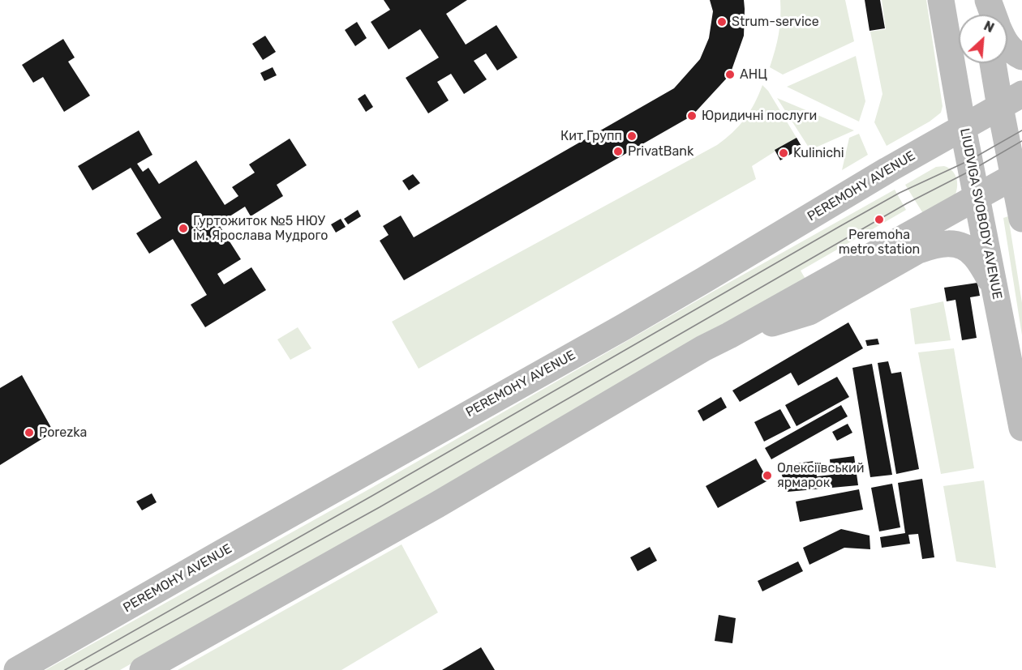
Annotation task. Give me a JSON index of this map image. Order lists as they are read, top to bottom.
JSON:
{
  "streets": {
    "main road": ["PEREMOHY AVENUE", "LIUDVIGA SVOBODY AVENUE"]
  },
  "crossings": [
    ["PEREMOHY AVENUE", "LIUDVIGA SVOBODY AVENUE"]
  ],
  "places": [
    "Strum-service",
    "АНЦ",
    "Юридичні послуги",
    "Кит Групп",
    "PrivatBank",
    "Kulinichi",
    "Peremoha metro station",
    "Гуртожиток №5 НЮУ ім. Ярослава Мудрого",
    "Porezka",
    "Олексіївський ярмарок"
  ],
  "north": "top right"
}
